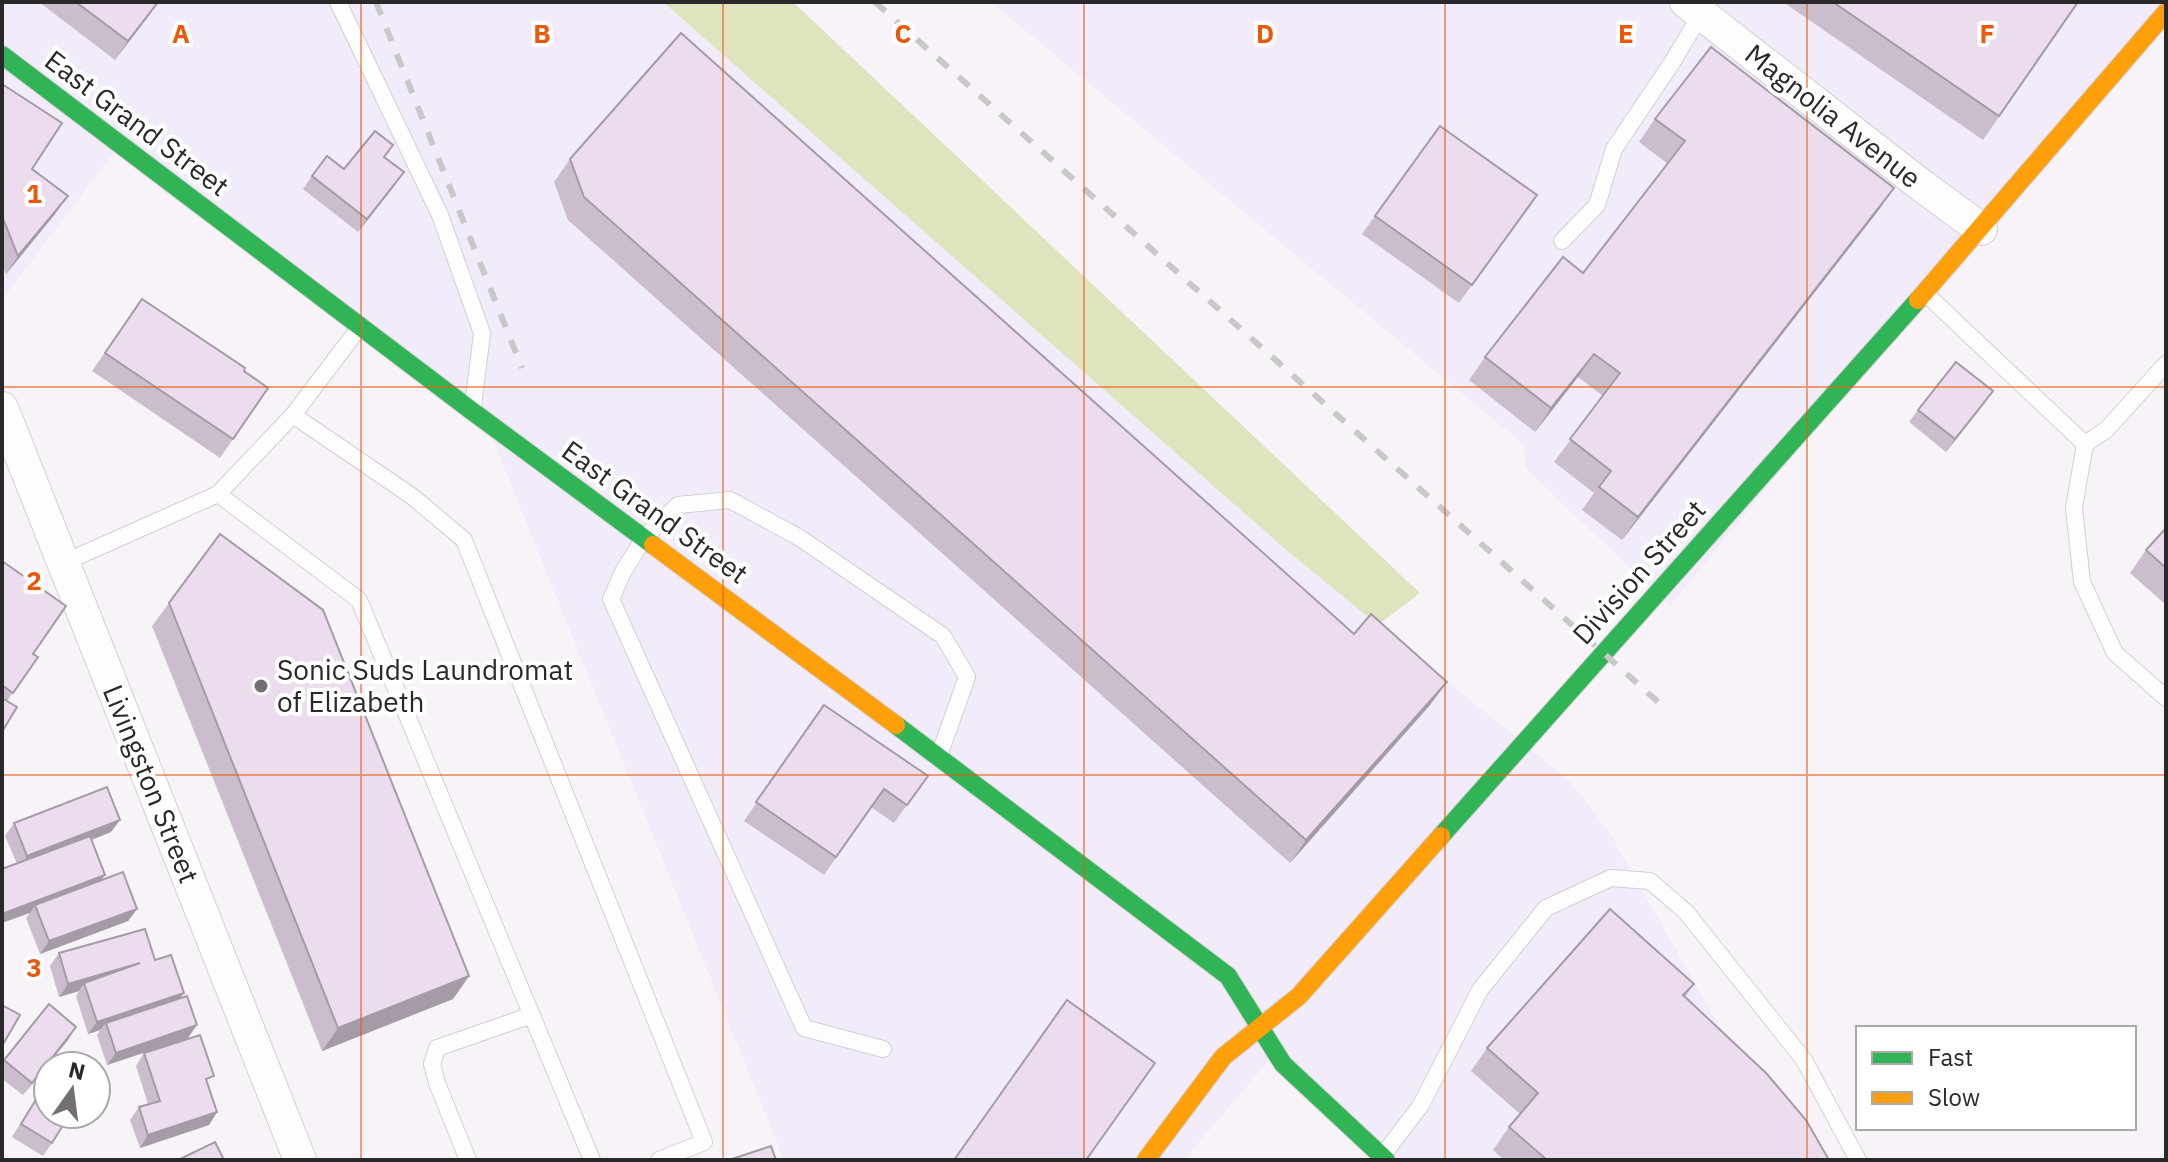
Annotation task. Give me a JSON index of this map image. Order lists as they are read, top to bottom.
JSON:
{
  "streets": {
    "street": [
      "Magnolia Avenue",
      "East Grand Street",
      "Division Street",
      "Livingston Street"
    ]
  },
  "crossings": [
    ["Magnolia Avenue", "Division Street"],
    ["East Grand Street", "Division Street"]
  ],
  "places": ["Sonic Suds Laundromat of Elizabeth"],
  "legend": ["Fast", "Slow"],
  "north": "top",
  "grid": {
    "columns": [
      "A",
      "B",
      "C",
      "D",
      "E",
      "F"
    ],
    "rows": ["1", "2", "3"]
  }
}
